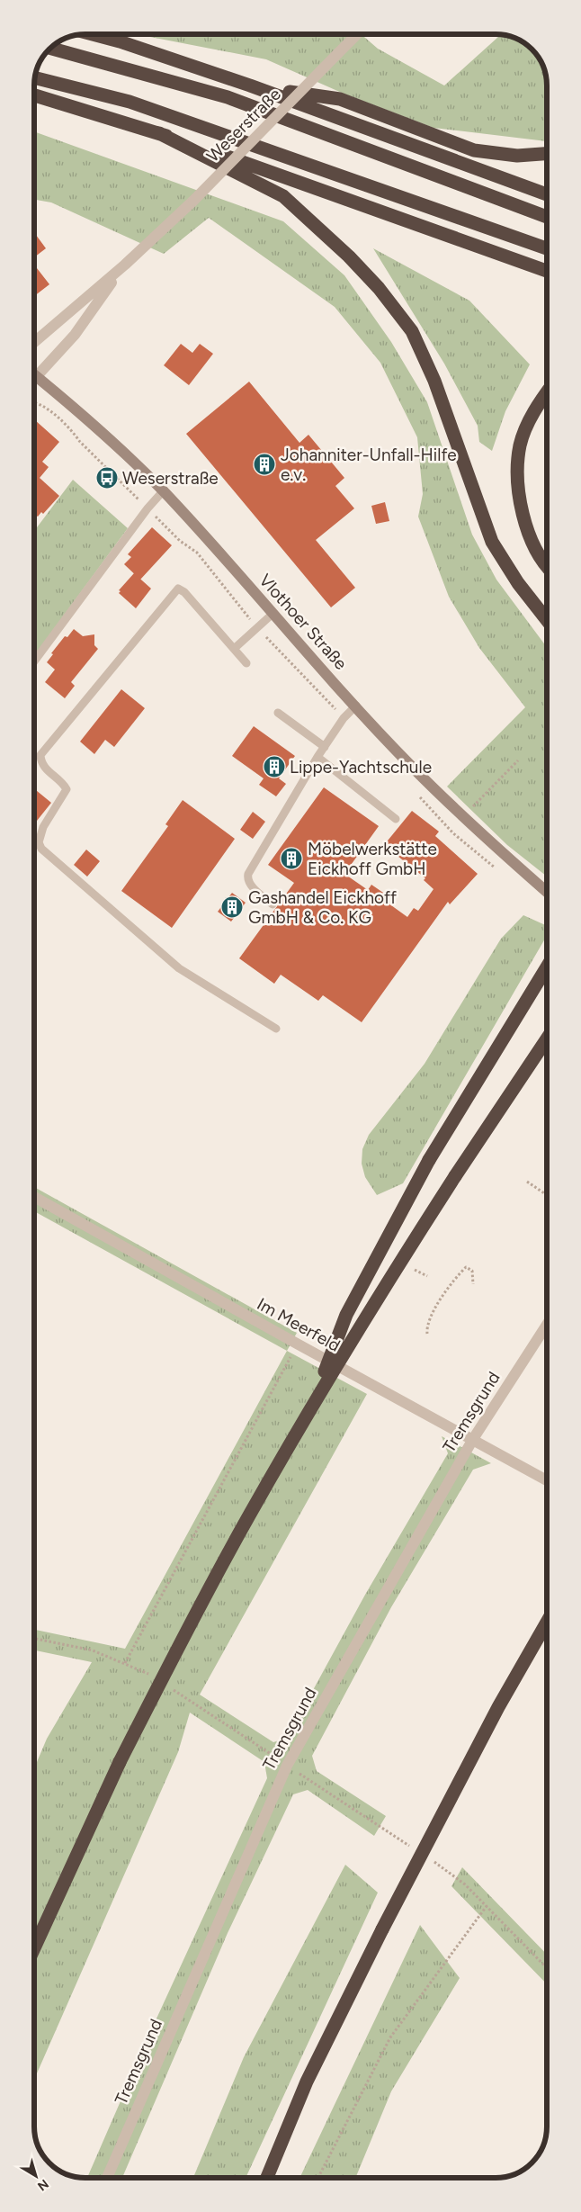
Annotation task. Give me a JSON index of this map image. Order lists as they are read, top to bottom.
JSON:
{
  "streets": {
    "main road": ["Vlothoer Straße"],
    "street": ["Weserstraße", "Im Meerfeld", "Tremsgrund"]
  },
  "crossings": [
    ["Weserstraße", "Vlothoer Straße"],
    ["Im Meerfeld", "Tremsgrund"]
  ],
  "places": {
    "building": [
      "Johanniter-Unfall-Hilfe e.v.",
      "Lippe-Yachtschule",
      "Möbelwerkstätte Eickhoff GmbH",
      "Gashandel Eickhoff GmbH & Co. KG"
    ],
    "bus stop": ["Weserstraße"]
  },
  "north": "bottom right"
}
